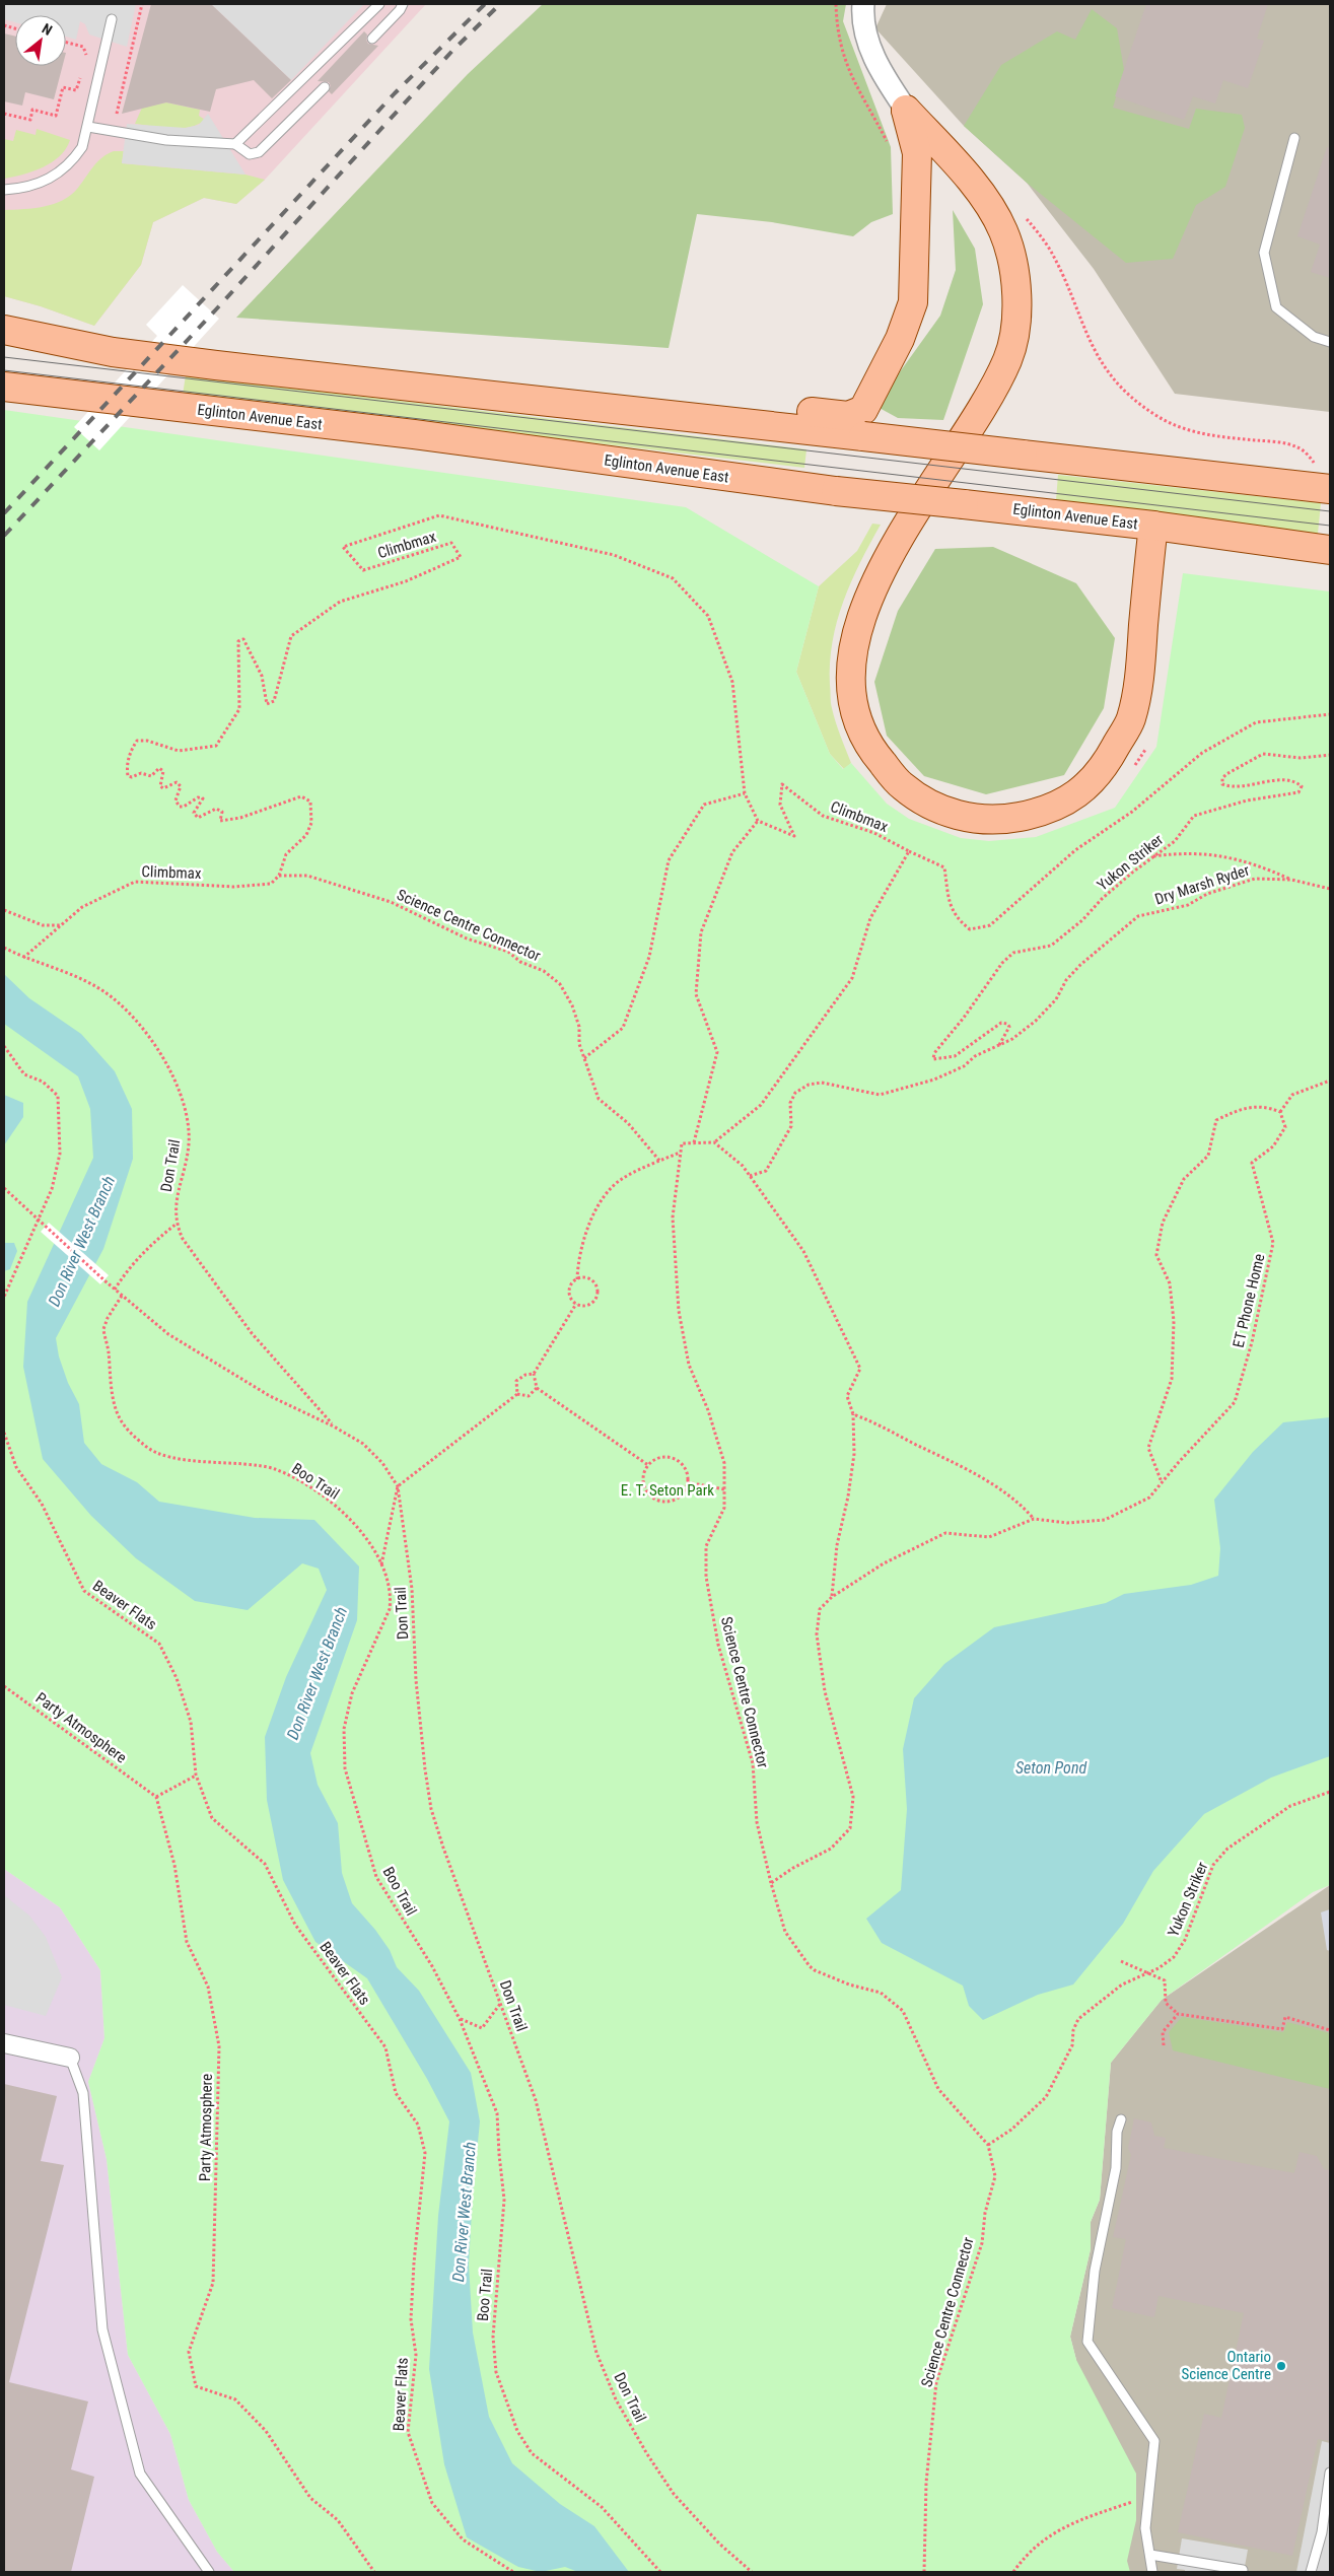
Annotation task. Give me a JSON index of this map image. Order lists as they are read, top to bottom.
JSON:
{
  "streets": {
    "main road": ["Eglinton Avenue East"],
    "path": [
      "Climbmax",
      "Yukon Striker",
      "Dry Marsh Ryder",
      "Science Centre Connector",
      "Don Trail",
      "ET Phone Home",
      "Boo Trail",
      "Beaver Flats",
      "Party Atmosphere"
    ]
  },
  "crossings": [
    ["Climbmax", "Science Centre Connector"],
    ["Climbmax", "Don Trail"],
    ["Yukon Striker", "Dry Marsh Ryder"],
    ["Yukon Striker", "Science Centre Connector"],
    ["Don Trail", "Boo Trail"]
  ],
  "water": ["Don River West Branch", "Seton Pond"],
  "parks": ["E. T. Seton Park"],
  "places": ["Ontario Science Centre"],
  "north": "top right"
}
